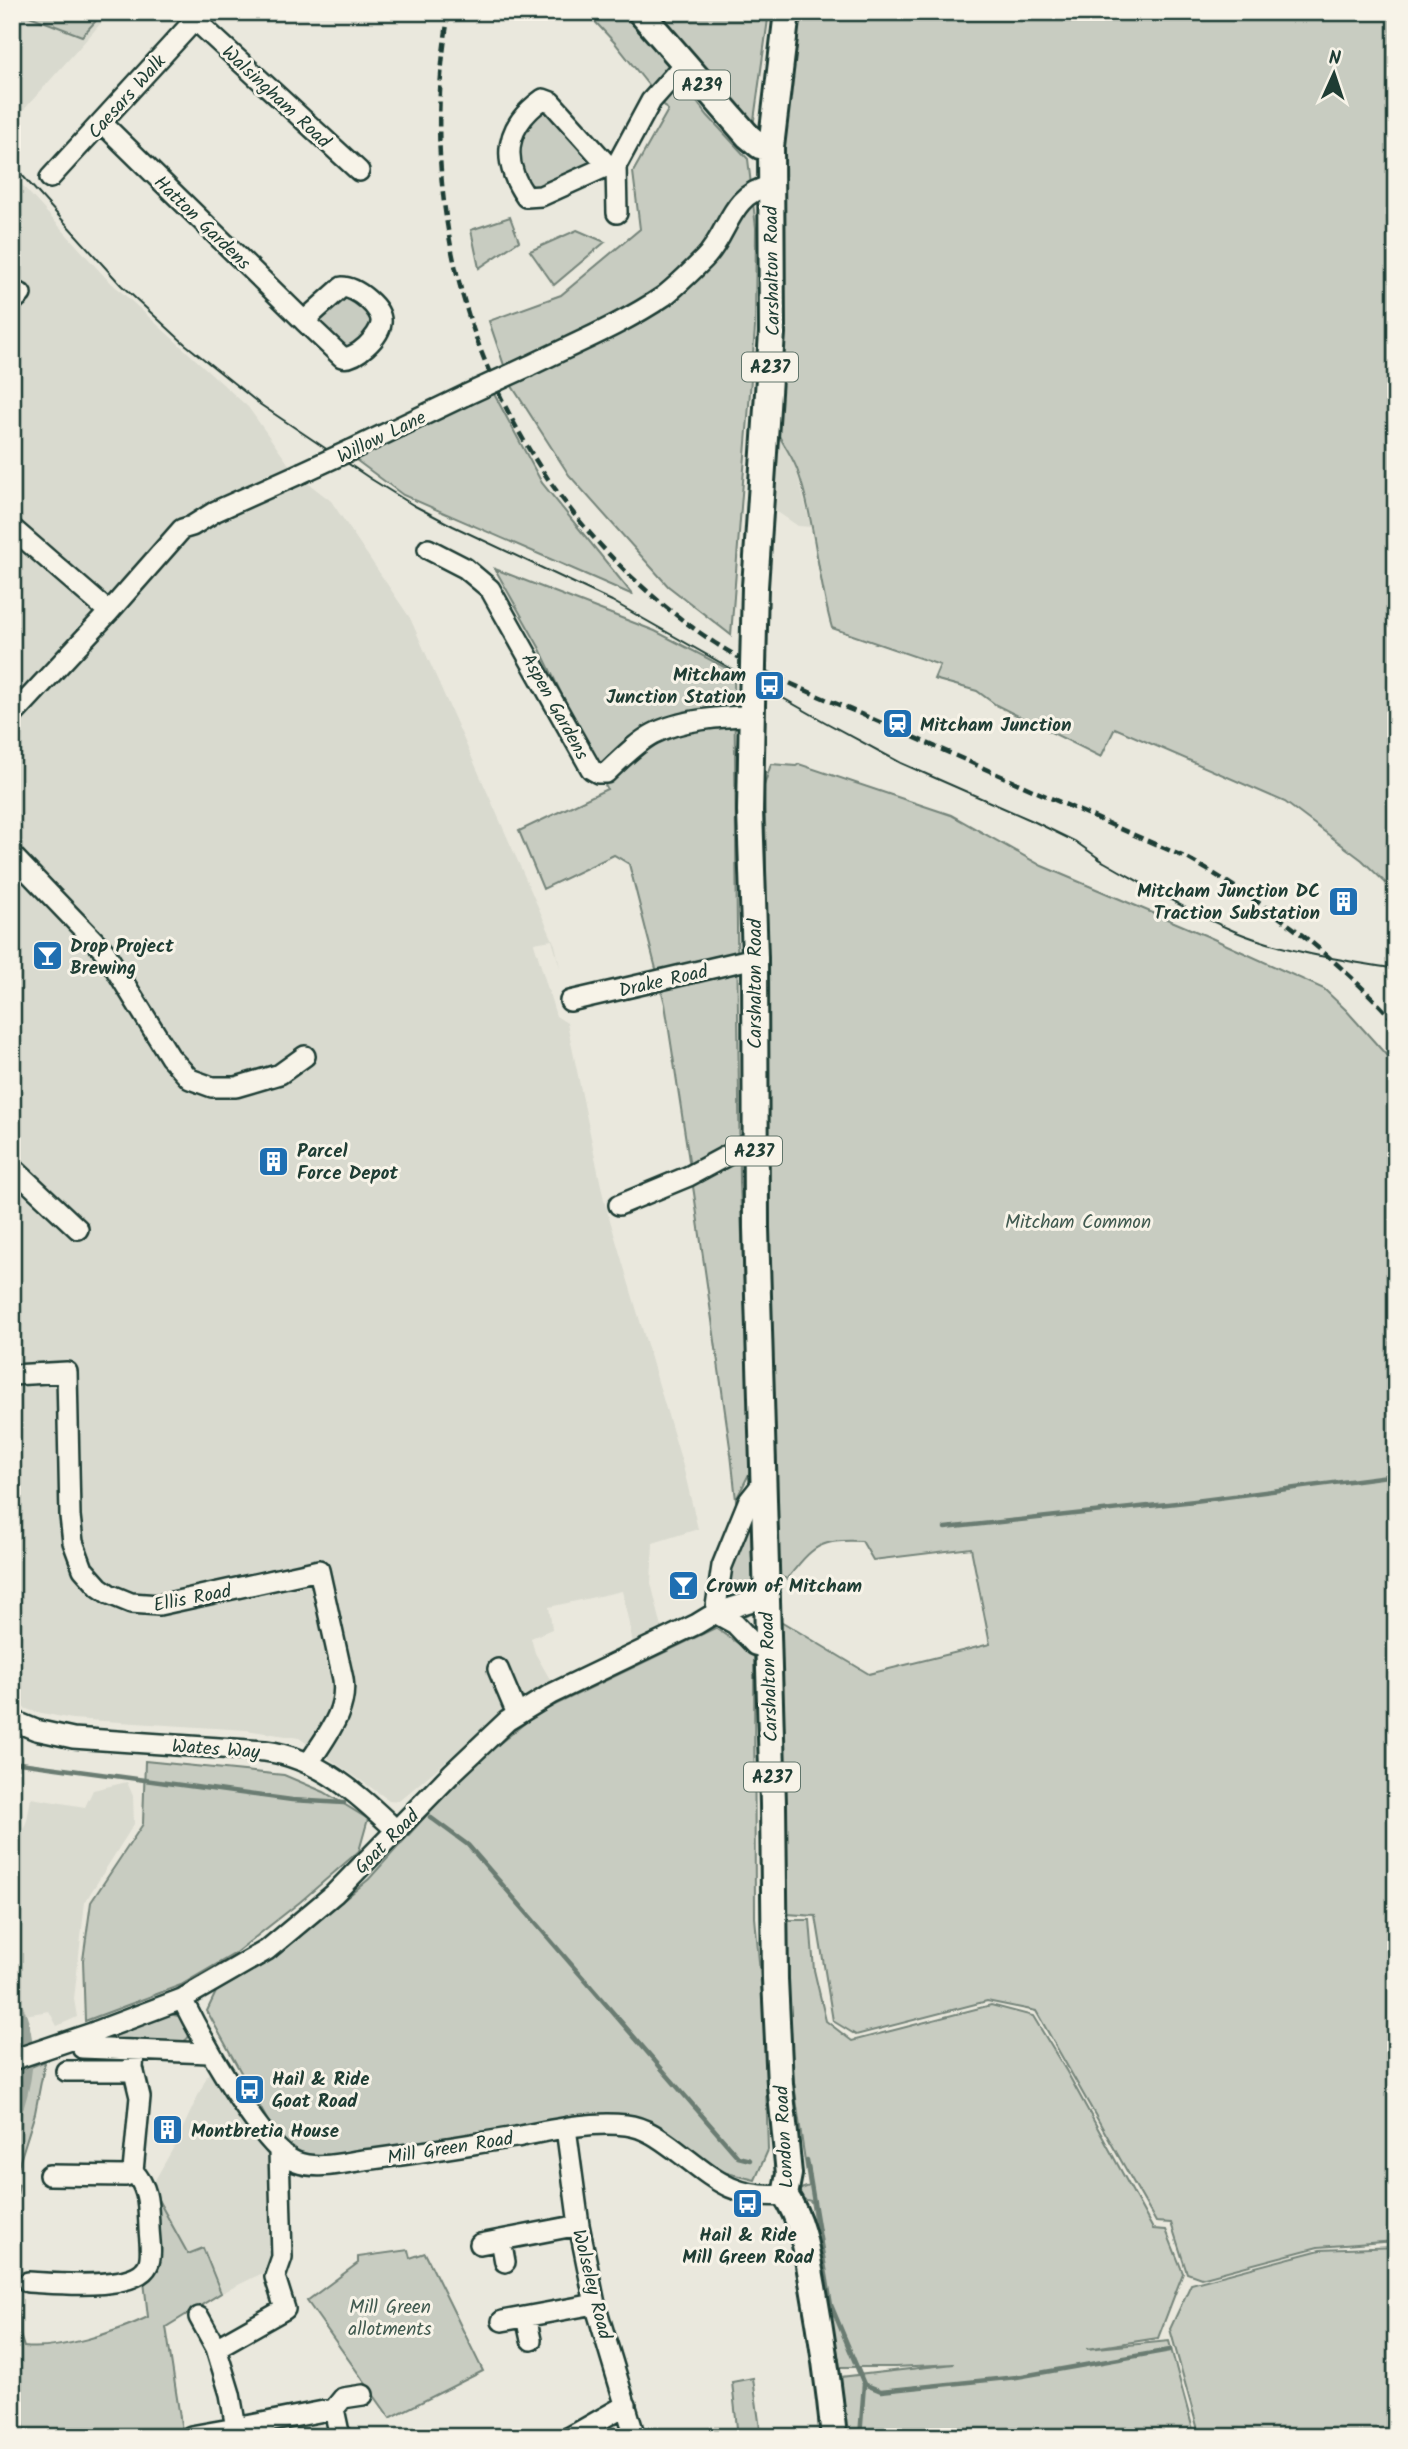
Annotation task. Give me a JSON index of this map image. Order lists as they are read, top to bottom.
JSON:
{
  "streets": {
    "main road": [
      "A239",
      "Carshalton Road",
      "A237",
      "London Road"
    ],
    "street": [
      "Caesars Walk",
      "Walsingham Road",
      "Hatton Gardens",
      "Willow Lane",
      "Aspen Gardens",
      "Drake Road",
      "Ellis Road",
      "Wates Way",
      "Goat Road",
      "Mill Green Road",
      "Wolseley Road"
    ]
  },
  "crossings": [
    ["A239", "Carshalton Road"],
    ["Caesars Walk", "Walsingham Road"],
    ["Caesars Walk", "Hatton Gardens"],
    ["Carshalton Road", "Willow Lane"],
    ["Carshalton Road", "Aspen Gardens"],
    ["Carshalton Road", "Drake Road"],
    ["Carshalton Road", "Goat Road"],
    ["Carshalton Road", "London Road"],
    ["Ellis Road", "Wates Way"],
    ["Wates Way", "Goat Road"],
    ["London Road", "Mill Green Road"],
    ["Mill Green Road", "Wolseley Road"]
  ],
  "parks": ["Mitcham Common", "Mill Green allotments"],
  "places": {
    "bus stop": ["Mitcham Junction Station", "Hail & Ride Goat Road", "Hail & Ride Mill Green Road"],
    "station": ["Mitcham Junction"],
    "building": ["Mitcham Junction DC Traction Substation", "Parcel Force Depot", "Montbretia House"],
    "bar": ["Drop Project Brewing", "Crown of Mitcham"]
  },
  "north": "top"
}
